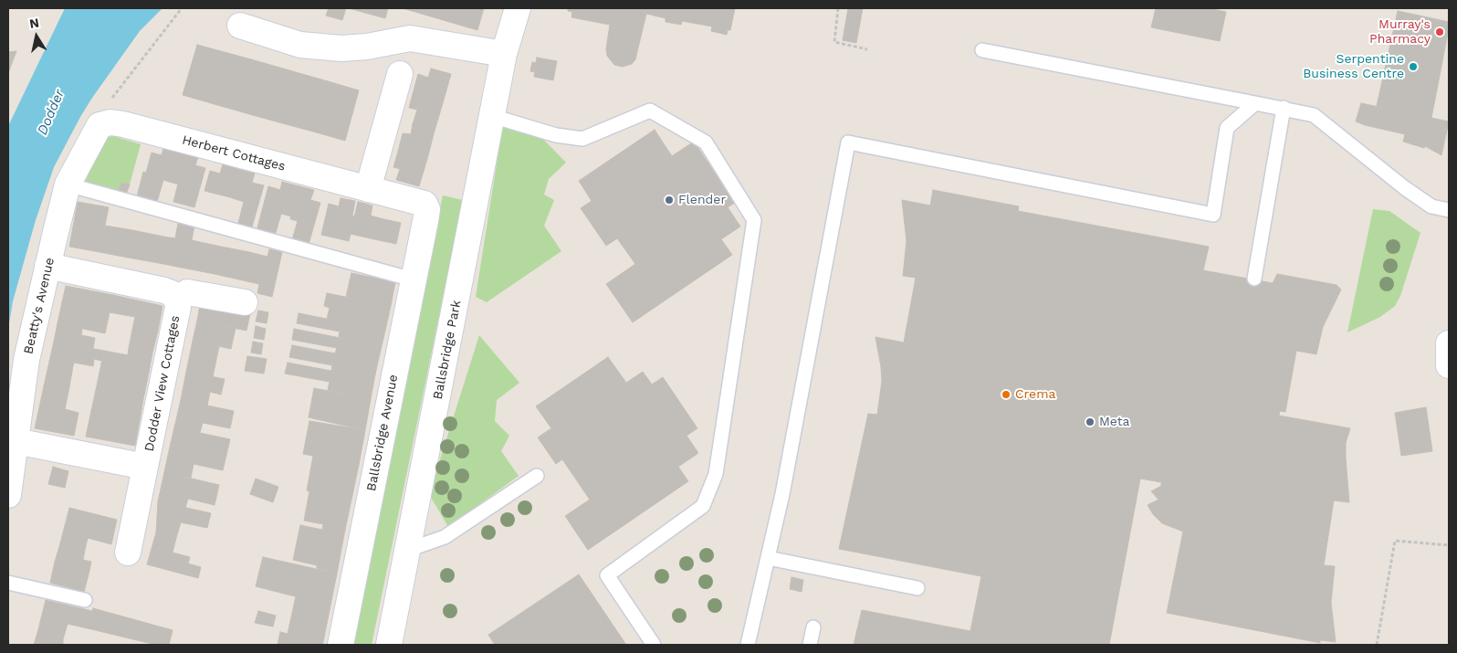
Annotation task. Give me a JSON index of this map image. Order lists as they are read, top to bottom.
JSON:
{
  "streets": {
    "street": [
      "Herbert Cottages",
      "Beatty's Avenue",
      "Ballsbridge Park",
      "Dodder View Cottages",
      "Ballsbridge Avenue"
    ]
  },
  "crossings": [
    ["Herbert Cottages", "Beatty's Avenue"],
    ["Herbert Cottages", "Ballsbridge Avenue"],
    ["Beatty's Avenue", "Dodder View Cottages"]
  ],
  "water": ["Dodder"],
  "places": [
    "Murray's Pharmacy",
    "Serpentine Business Centre",
    "Flender",
    "Crema",
    "Meta"
  ],
  "north": "top"
}
